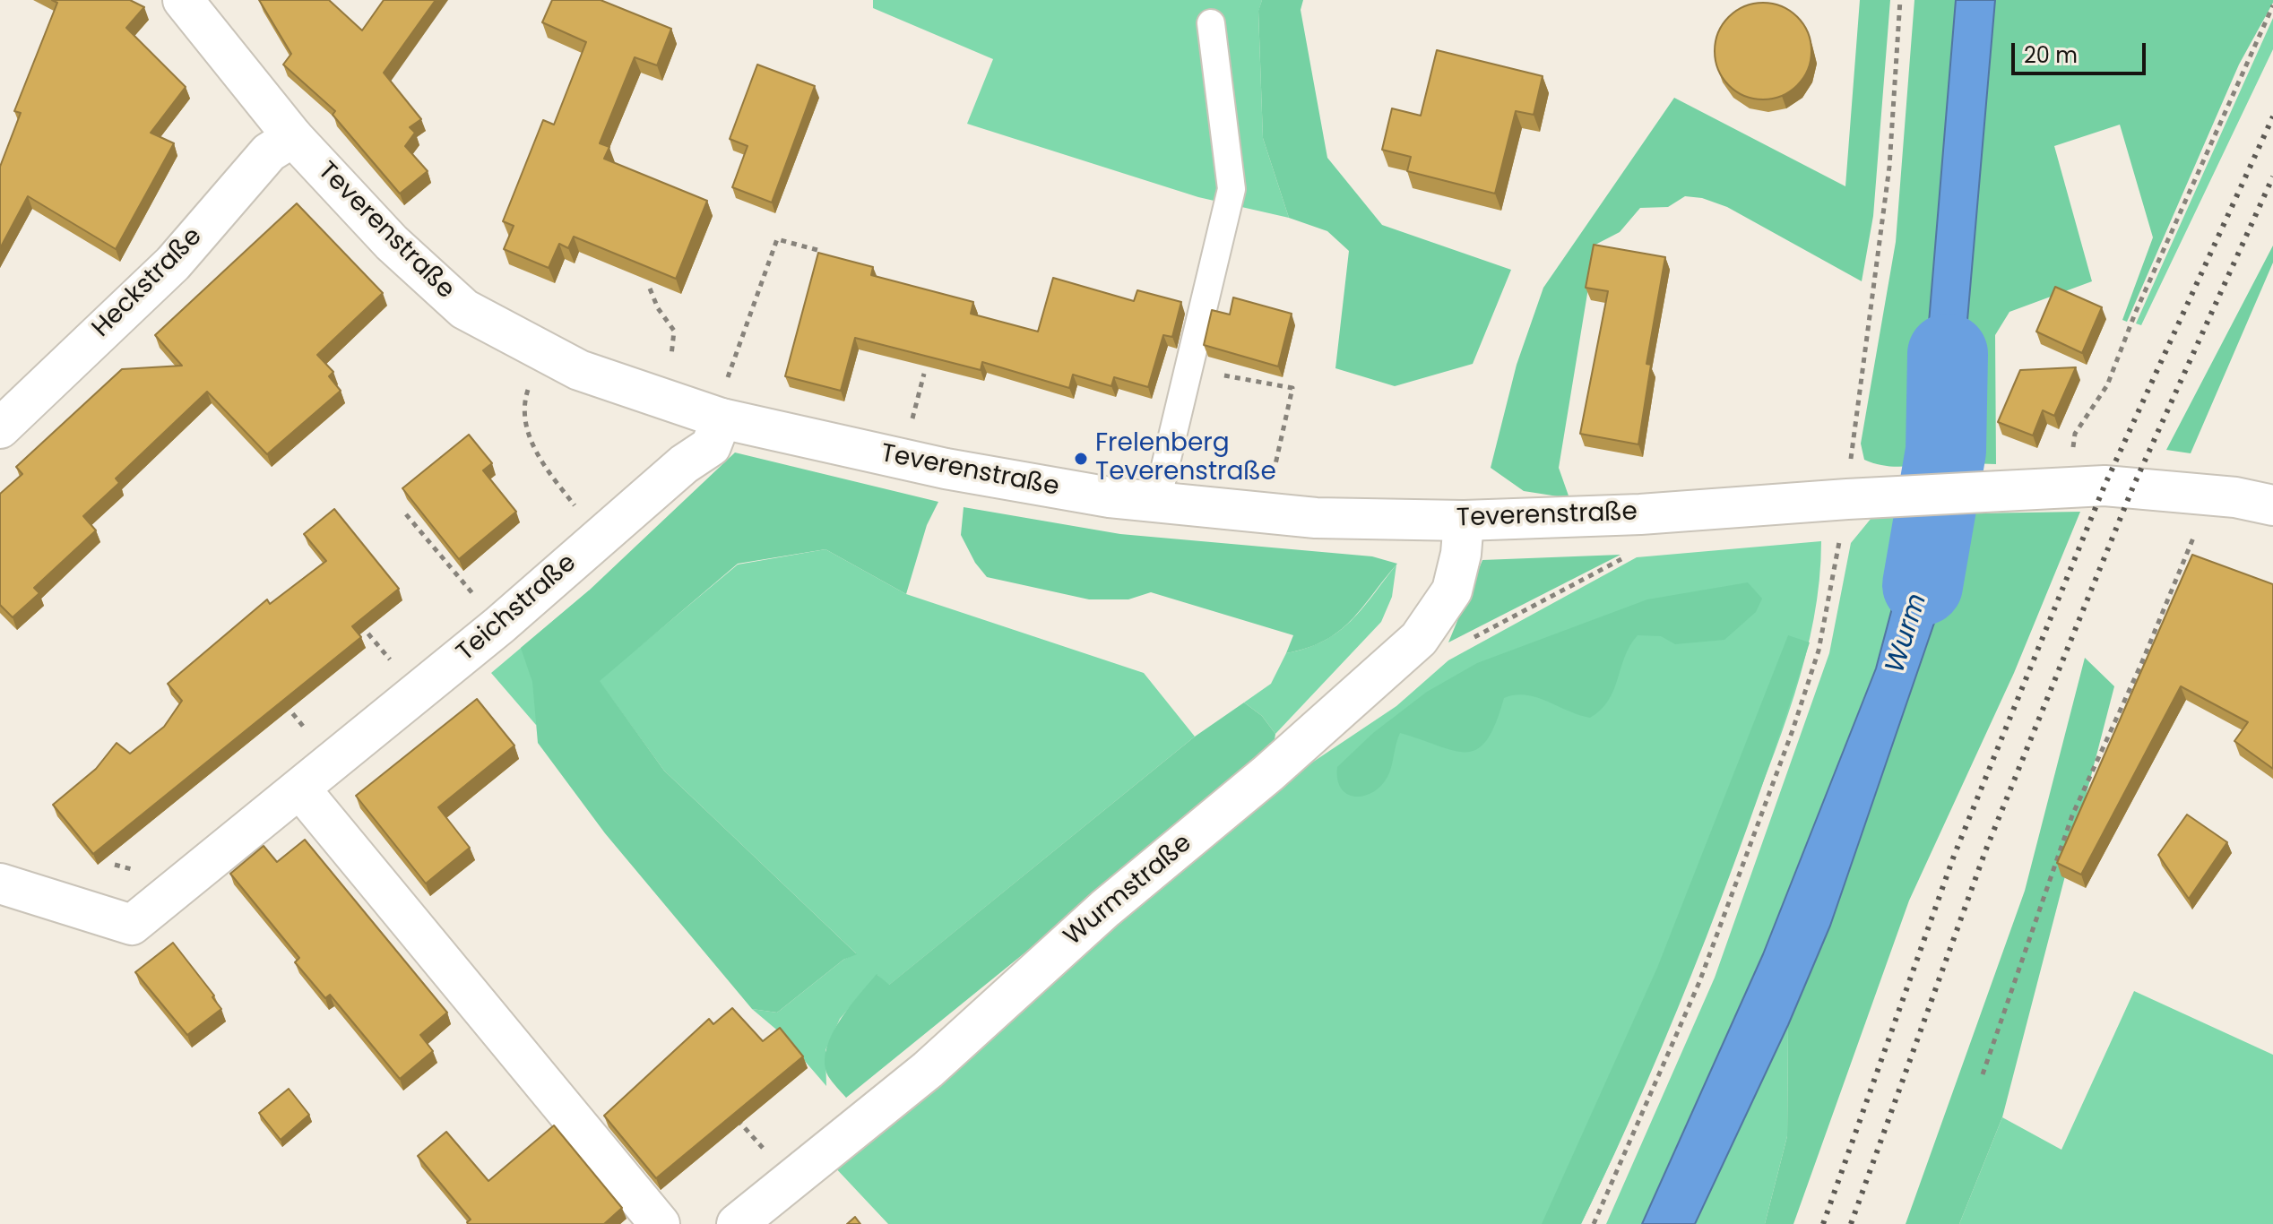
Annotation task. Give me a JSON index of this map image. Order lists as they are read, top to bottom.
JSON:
{
  "streets": {
    "street": [
      "Teverenstraße",
      "Heckstraße",
      "Teichstraße",
      "Wurmstraße"
    ]
  },
  "crossings": [
    ["Teverenstraße", "Heckstraße"],
    ["Teverenstraße", "Teichstraße"],
    ["Teverenstraße", "Wurmstraße"]
  ],
  "water": ["Wurm"],
  "places": ["Frelenberg Teverenstraße"],
  "scale_bar": "20 m"
}
